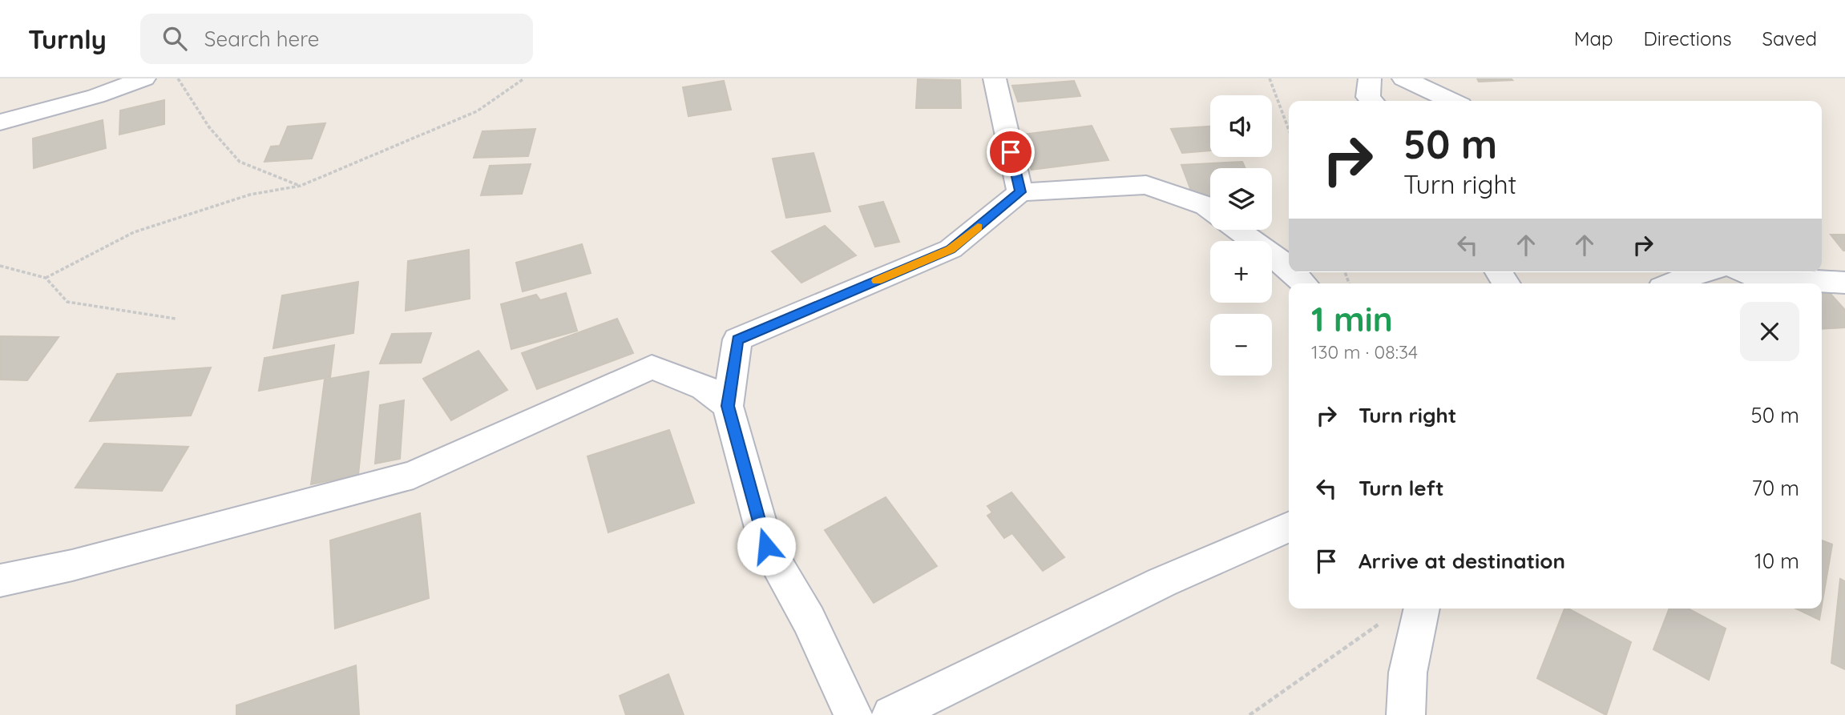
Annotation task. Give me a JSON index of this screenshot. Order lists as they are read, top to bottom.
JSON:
{
  "page": {
    "header": "Turnly",
    "search": "Search here",
    "nav": ["Map", "Directions", "Saved"],
    "map_buttons": ["+", "−"],
    "turn": ["50 m", "Turn right"],
    "heading": ["1 min", "130 m · 08:34"],
    "list": [
      {
        "name": "Turn right",
        "value": "50 m"
      },
      {
        "name": "Turn left",
        "value": "70 m"
      },
      {
        "name": "Arrive at destination",
        "value": "10 m"
      }
    ]
  }
}
